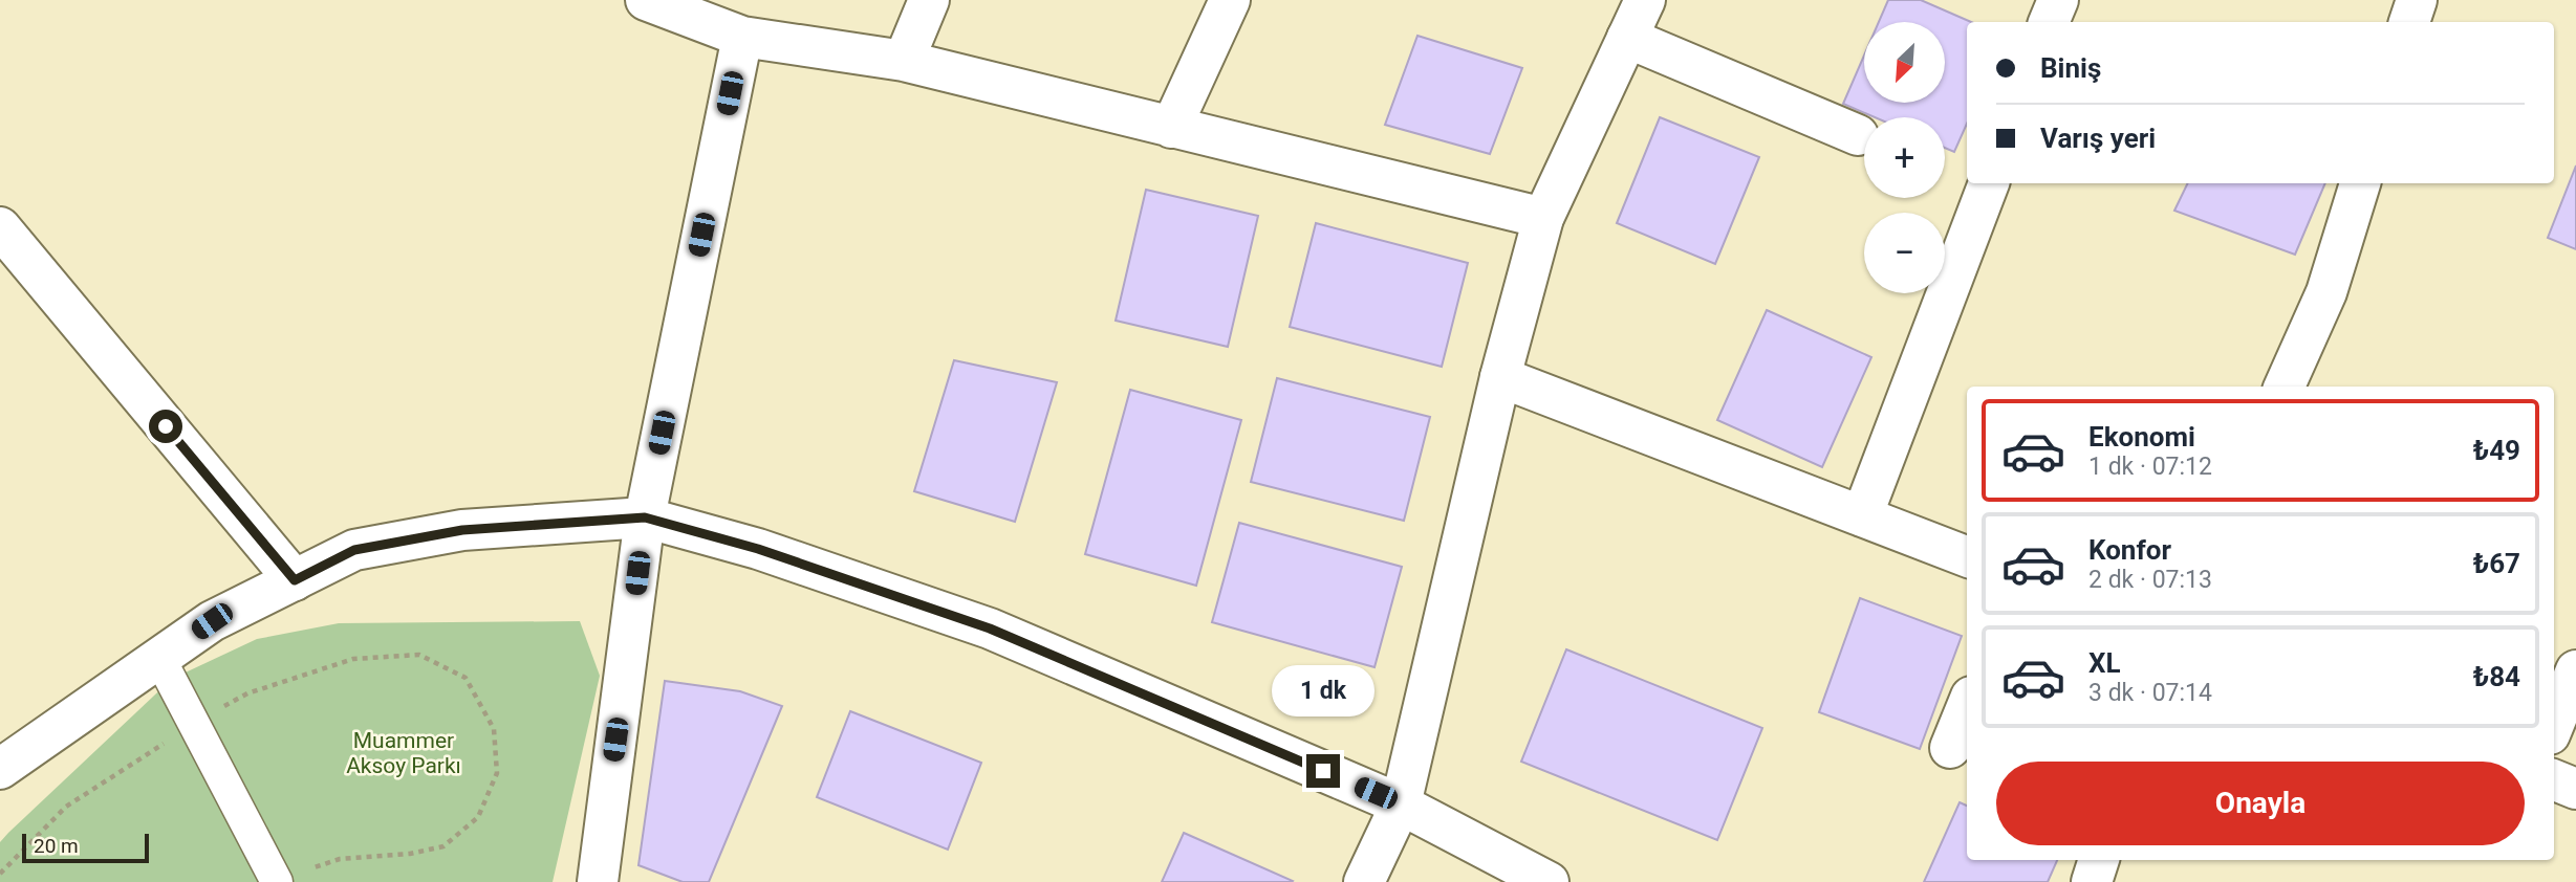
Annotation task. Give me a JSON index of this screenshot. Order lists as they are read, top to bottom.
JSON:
{
  "parks": ["Muammer Aksoy Parkı"],
  "scale_bar": "20 m",
  "north": "bottom left",
  "page": {
    "map_buttons": ["+", "−"],
    "banner": ["Biniş", "Varış yeri"],
    "list": [
      {
        "name": "Ekonomi",
        "note": "1 dk · 07:12",
        "value": "₺49"
      },
      {
        "name": "Konfor",
        "note": "2 dk · 07:13",
        "value": "₺67"
      },
      {
        "name": "XL",
        "note": "3 dk · 07:14",
        "value": "₺84"
      }
    ],
    "bubble": "1 dk",
    "buttons": "Onayla",
    "scale": "20 m"
  }
}
